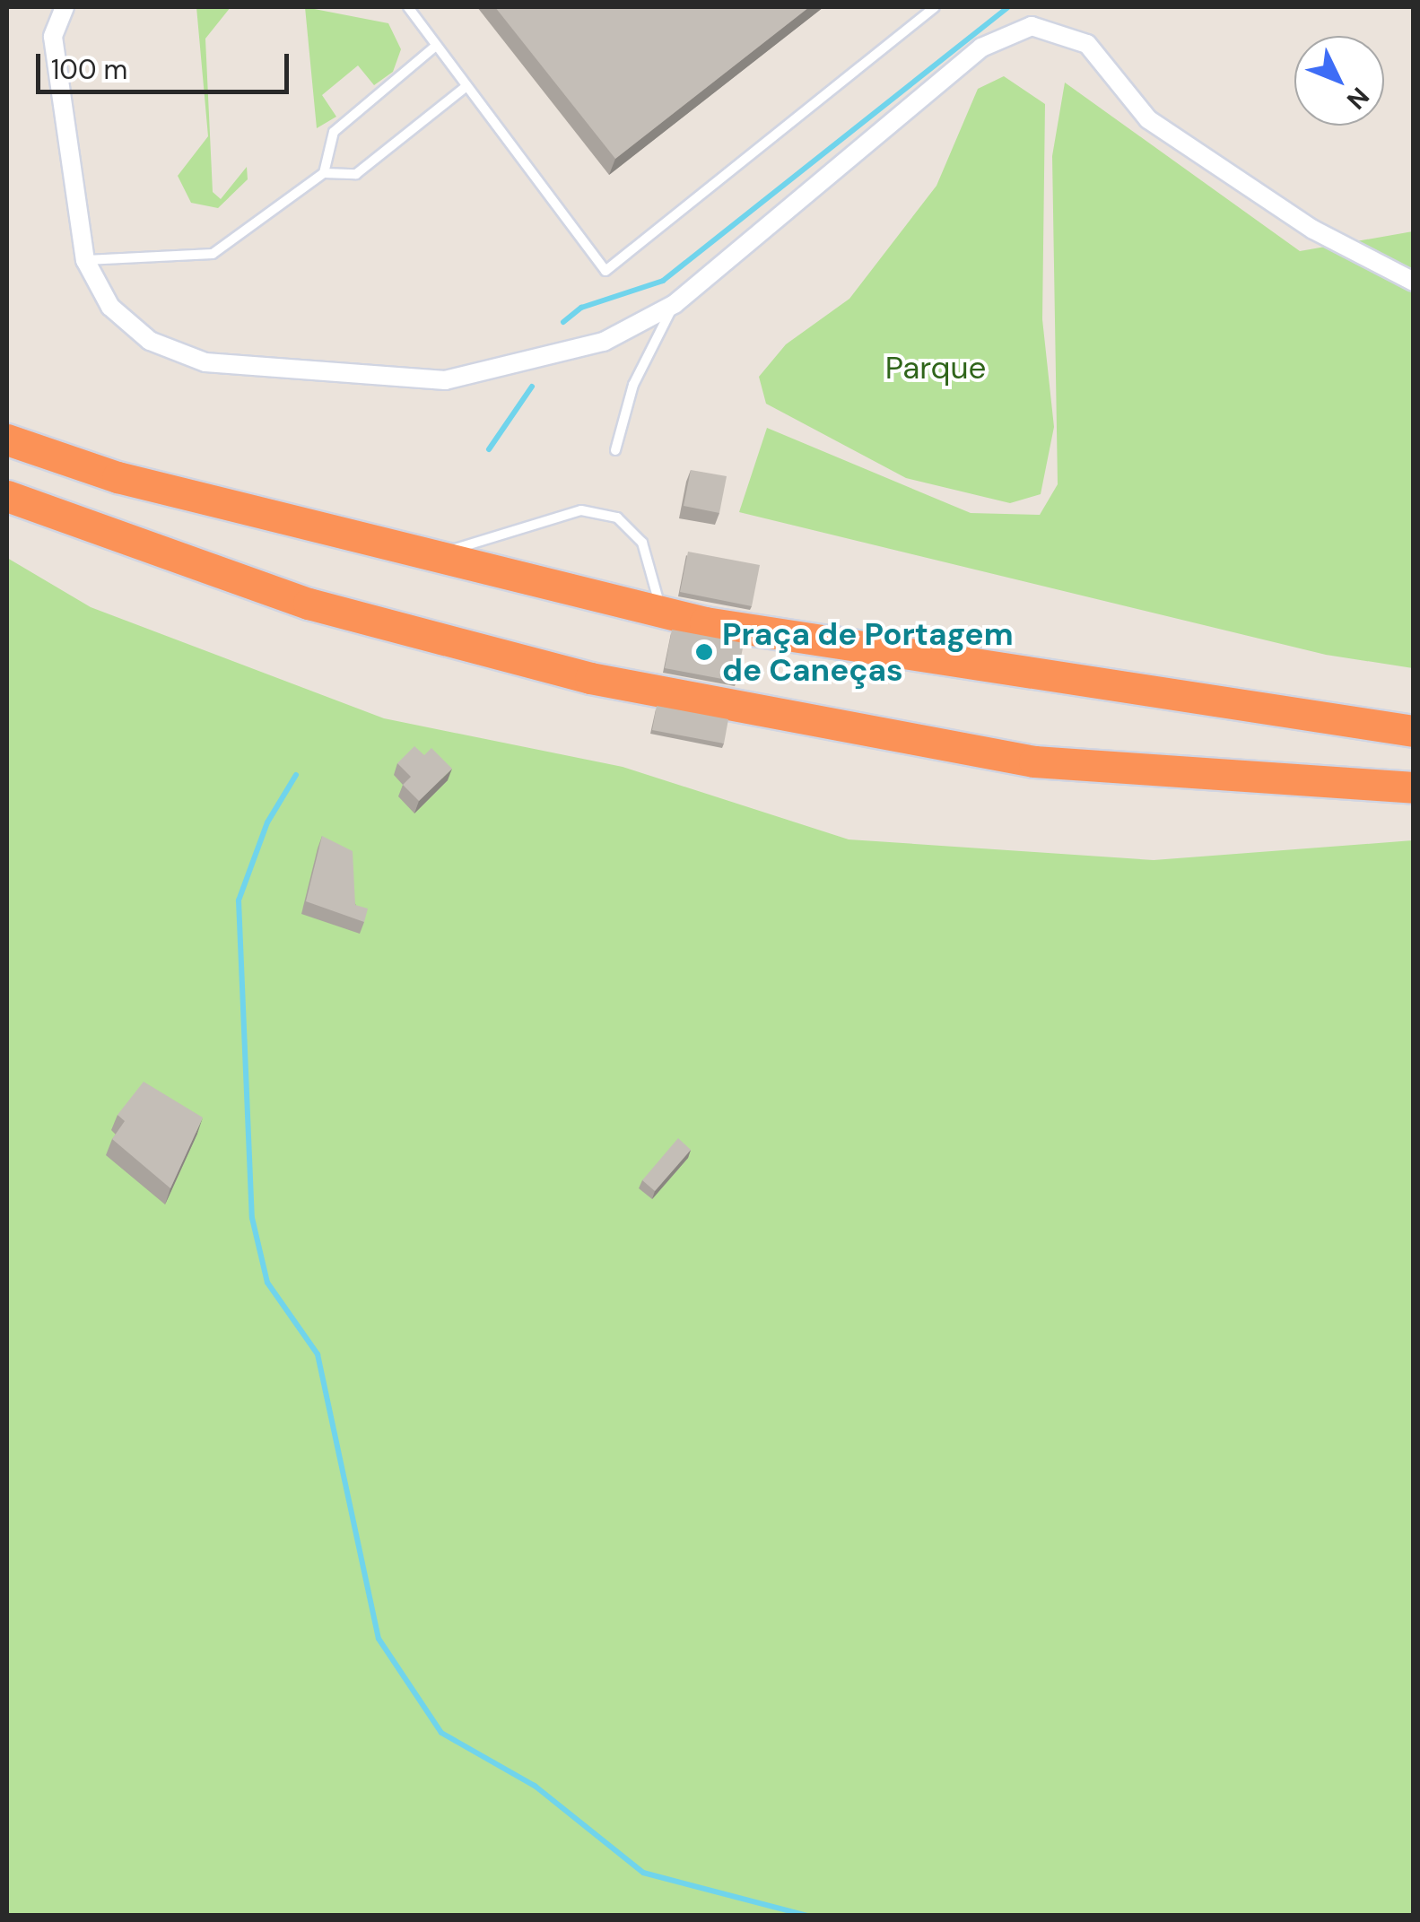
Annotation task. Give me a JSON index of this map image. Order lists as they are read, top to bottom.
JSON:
{
  "parks": ["Parque"],
  "places": ["Praça de Portagem de Caneças"],
  "scale_bar": "100 m",
  "north": "bottom right"
}
